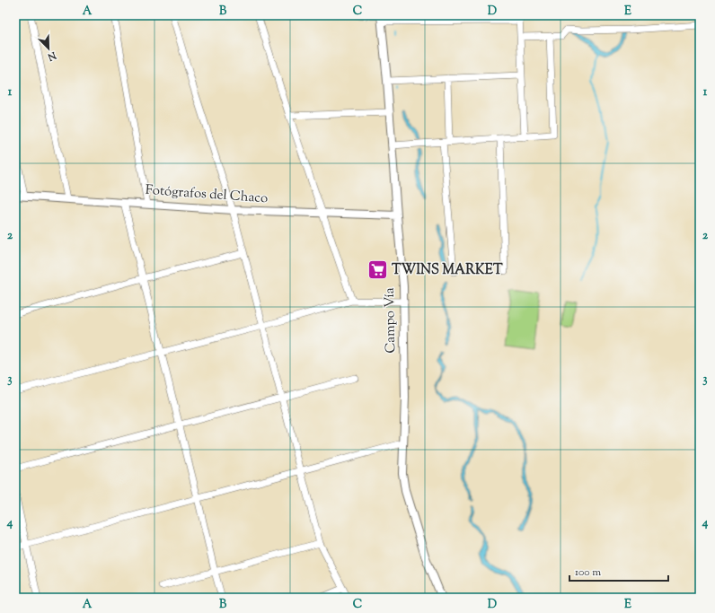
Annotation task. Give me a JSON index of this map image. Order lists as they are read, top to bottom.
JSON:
{
  "streets": {
    "street": ["Fotógrafos del Chaco", "Campo Vía"]
  },
  "crossings": [
    ["Fotógrafos del Chaco", "Campo Vía"]
  ],
  "places": {
    "supermarket": ["TWINS MARKET"]
  },
  "scale_bar": "100 m",
  "north": "bottom right",
  "grid": {
    "columns": [
      "A",
      "B",
      "C",
      "D",
      "E"
    ],
    "rows": [
      "1",
      "2",
      "3",
      "4"
    ]
  }
}
